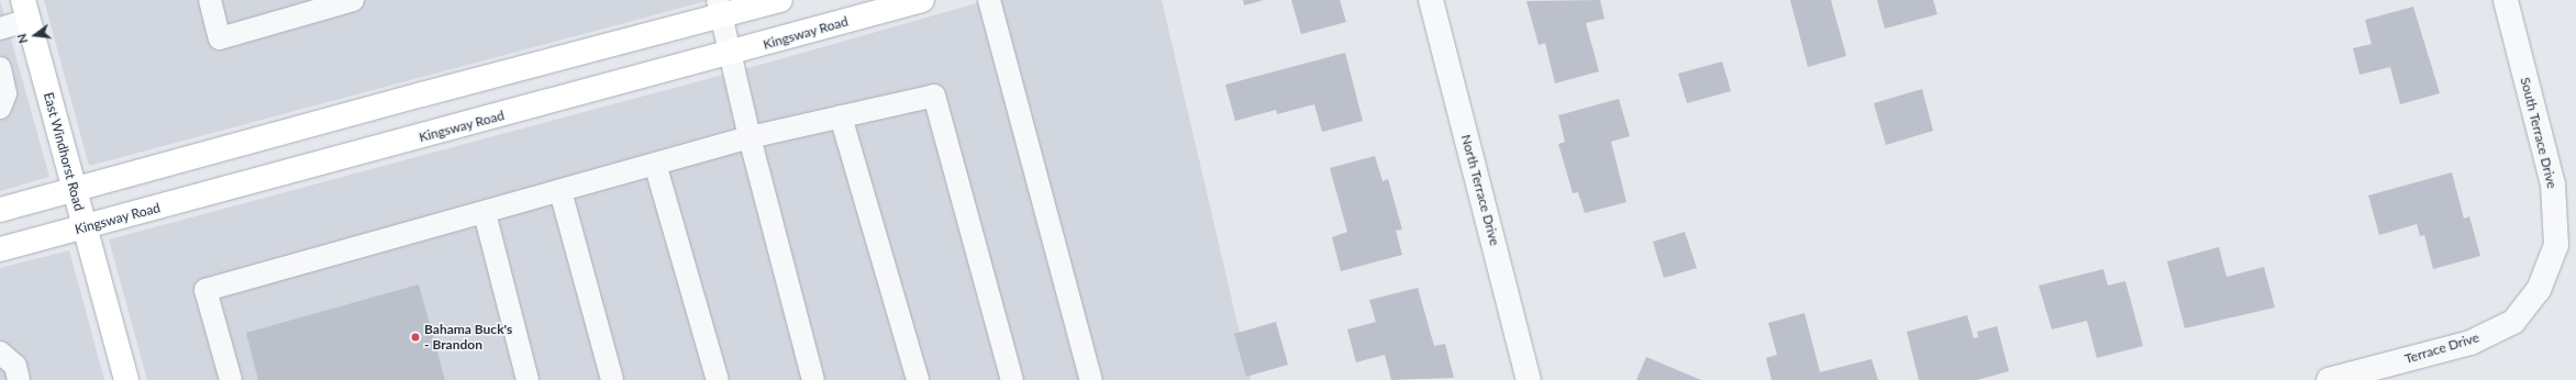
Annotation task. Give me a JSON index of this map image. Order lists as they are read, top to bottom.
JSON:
{
  "streets": {
    "street": [
      "Kingsway Road",
      "South Terrace Drive",
      "East Windhorst Road",
      "North Terrace Drive",
      "Terrace Drive"
    ]
  },
  "crossings": [
    ["Kingsway Road", "East Windhorst Road"],
    ["South Terrace Drive", "Terrace Drive"]
  ],
  "places": ["Bahama Buck's - Brandon"],
  "north": "left"
}
